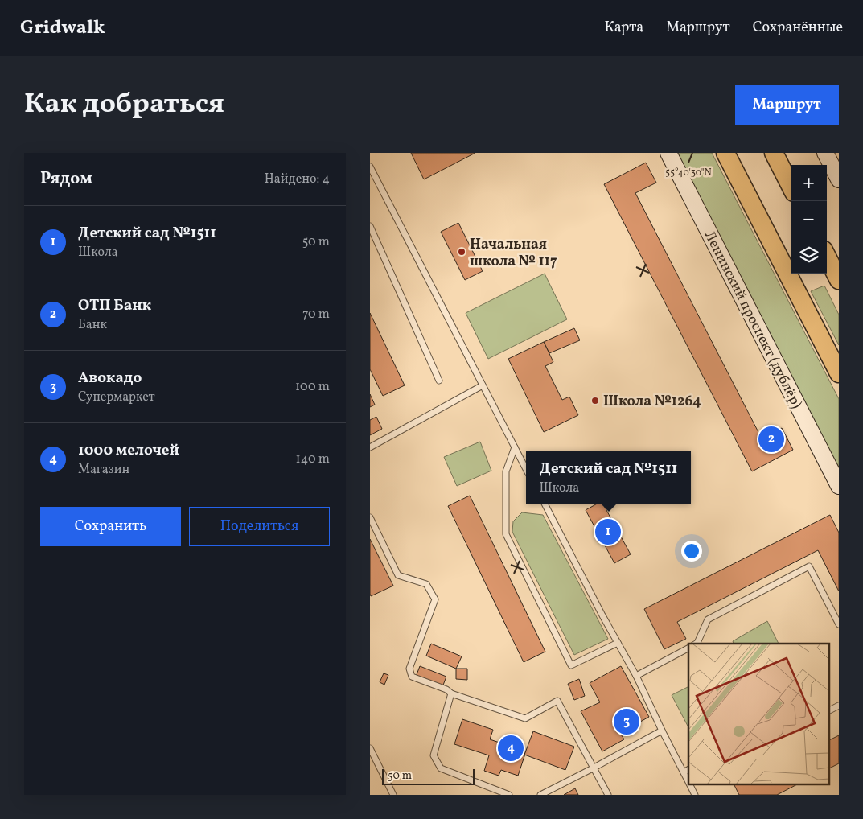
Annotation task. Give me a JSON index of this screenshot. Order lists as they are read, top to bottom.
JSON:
{
  "streets": {
    "street": ["Ленинский проспект (дублёр)"]
  },
  "places": ["Начальная школа № 117", "Школа №1264"],
  "scale_bar": "50 m",
  "page": {
    "header": "Gridwalk",
    "nav": ["Карта", "Маршрут", "Сохранённые"],
    "title": "Как добраться",
    "buttons": [
      "Маршрут",
      ["Сохранить", "Поделиться"]
    ],
    "heading": ["Рядом", "Найдено: 4"],
    "map_buttons": ["+", "−"],
    "list": [
      {
        "mark": "1",
        "name": "Детский сад №1511",
        "note": "Школа",
        "value": "50 m"
      },
      {
        "mark": "2",
        "name": "ОТП Банк",
        "note": "Банк",
        "value": "70 m"
      },
      {
        "mark": "3",
        "name": "Авокадо",
        "note": "Супермаркет",
        "value": "100 m"
      },
      {
        "mark": "4",
        "name": "1000 мелочей",
        "note": "Магазин",
        "value": "140 m"
      }
    ],
    "pins": [
      "2",
      "1",
      "3",
      "4"
    ],
    "popup": ["Детский сад №1511", "Школа"],
    "scale": "50 m"
  },
  "coordinates": ["55°40'30\"N"]
}
